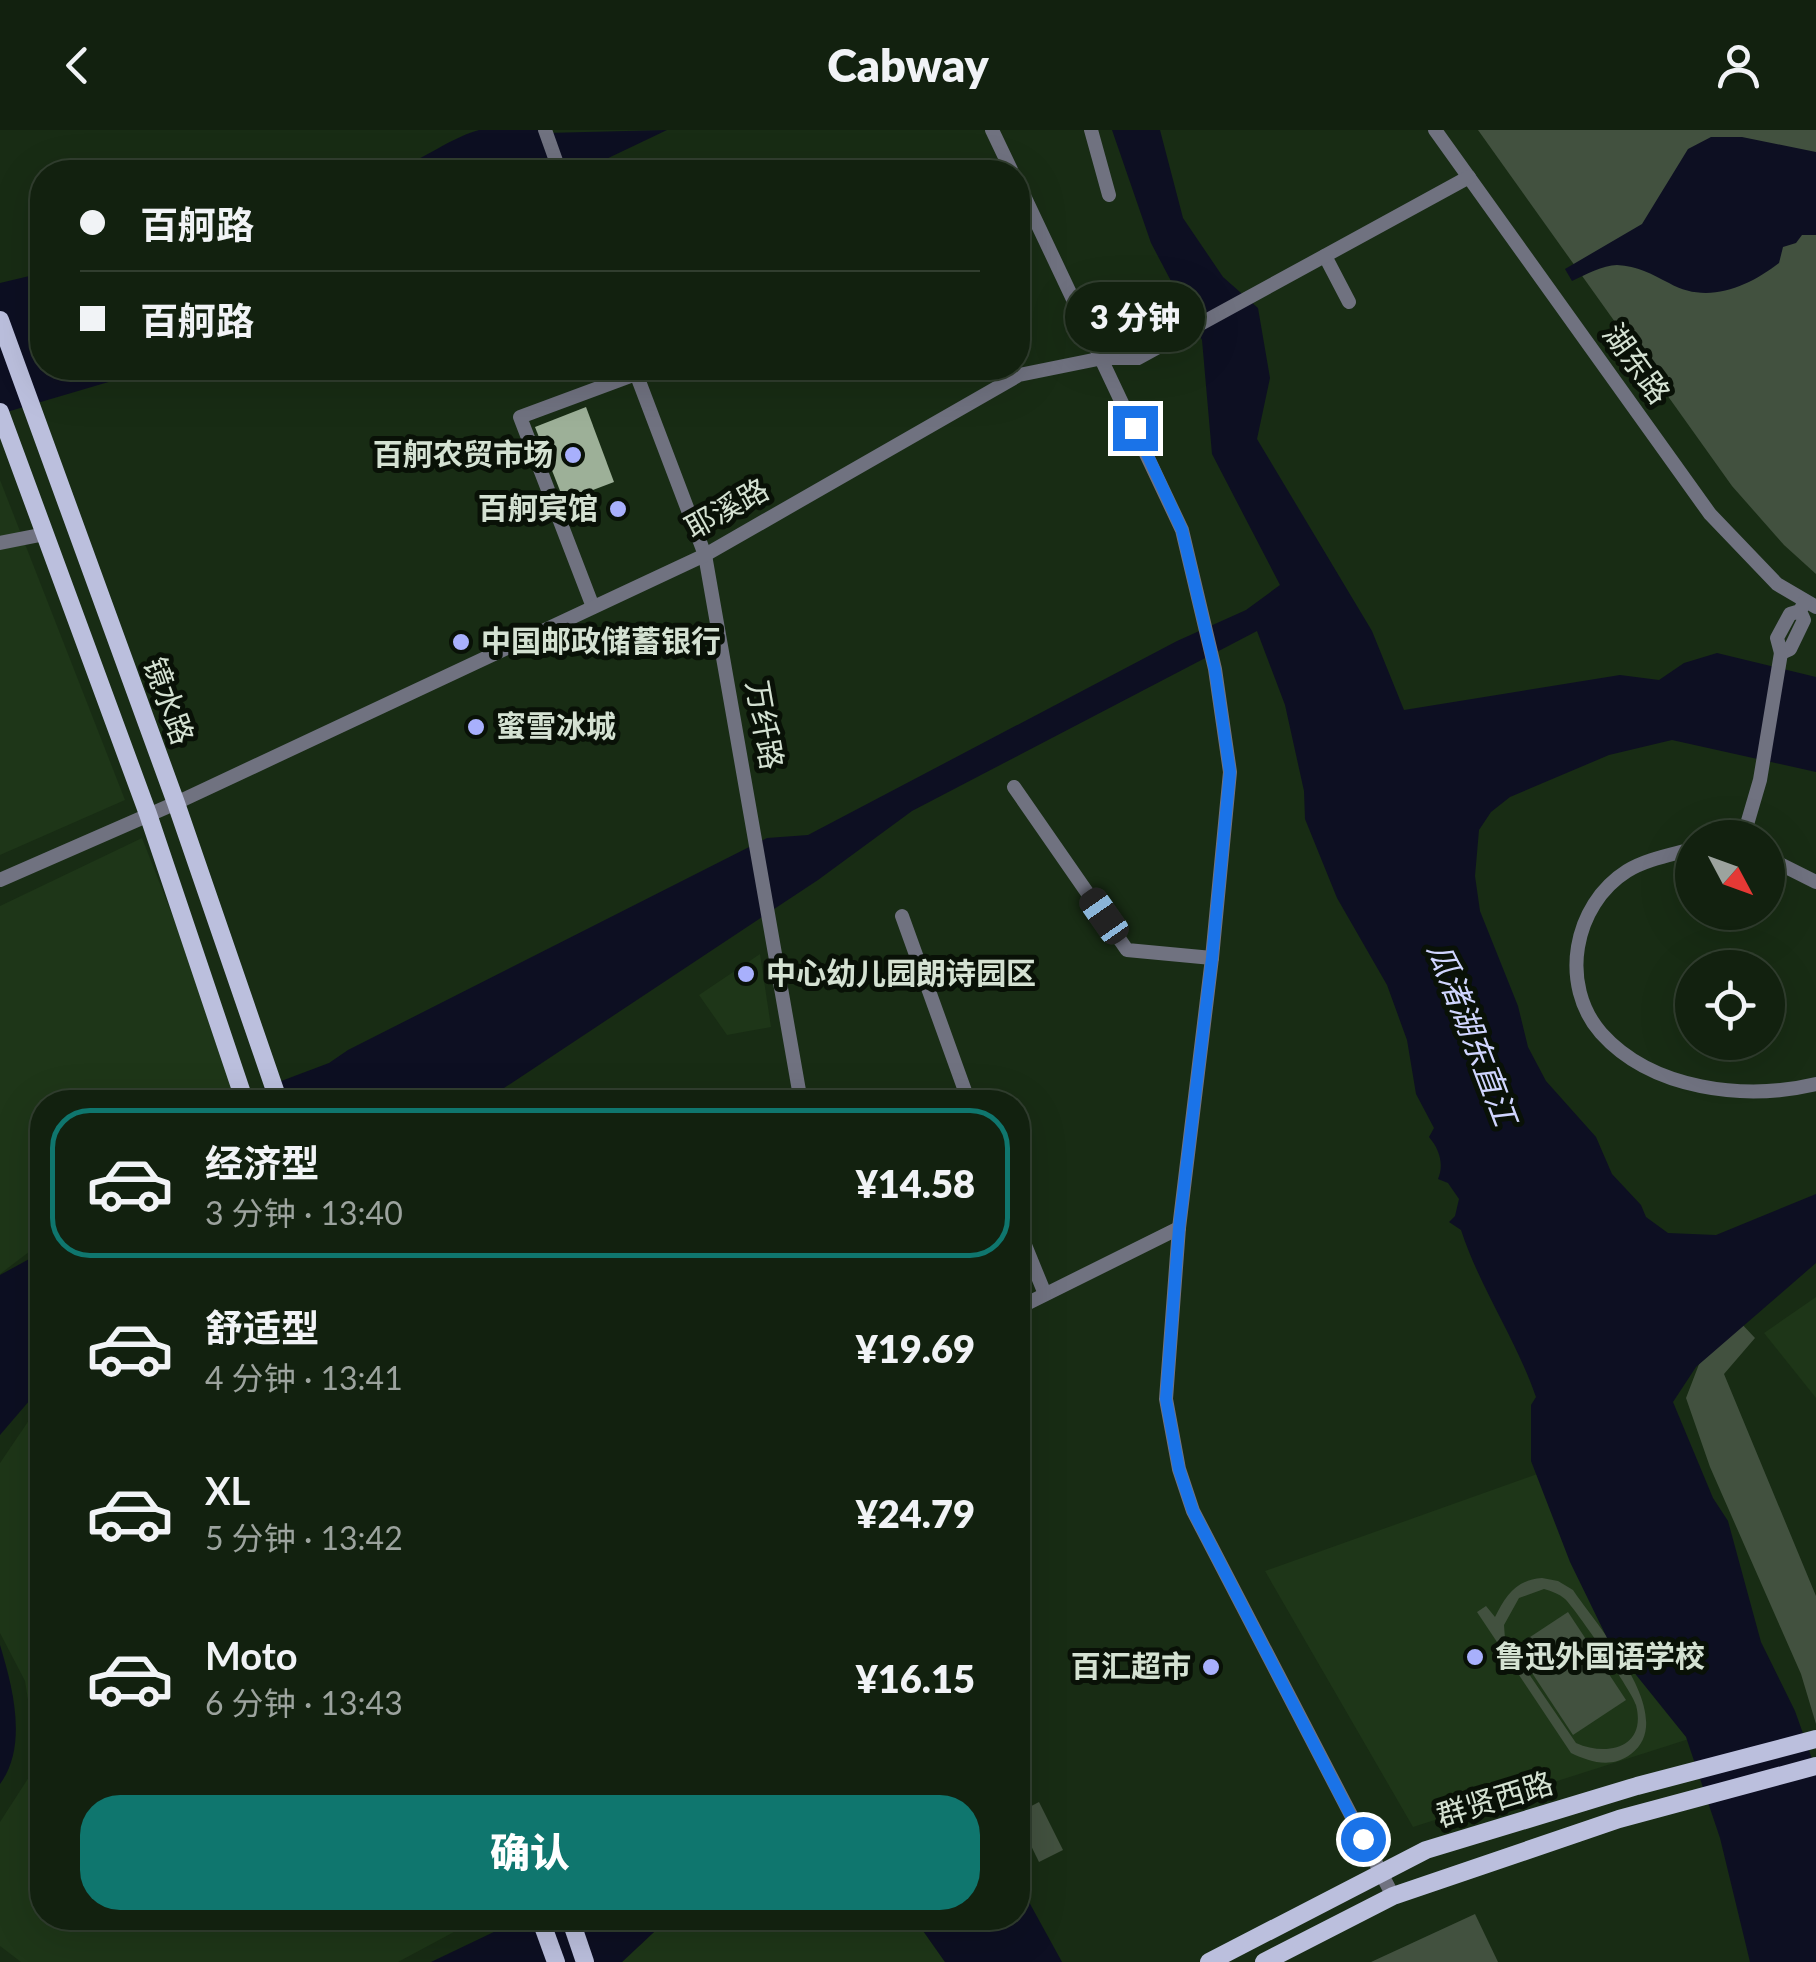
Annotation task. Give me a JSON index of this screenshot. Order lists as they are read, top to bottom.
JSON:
{
  "streets": {
    "main road": ["镜水路", "群贤西路"],
    "street": ["湖东路", "耶溪路", "万纤路"]
  },
  "crossings": [
    ["湖东路", "耶溪路"],
    ["耶溪路", "镜水路"],
    ["耶溪路", "万纤路"]
  ],
  "water": ["瓜渚湖东直江"],
  "places": [
    "百舸农贸市场",
    "百舸宾馆",
    "中国邮政储蓄银行",
    "蜜雪冰城",
    "中心幼儿园朗诗园区",
    "鲁迅外国语学校",
    "百汇超市"
  ],
  "north": "bottom right",
  "page": {
    "header": "Cabway",
    "banner": ["百舸路", "百舸路"],
    "bubble": "3 分钟",
    "list": [
      {
        "name": "经济型",
        "note": "3 分钟 · 13:40",
        "value": "¥14.58"
      },
      {
        "name": "舒适型",
        "note": "4 分钟 · 13:41",
        "value": "¥19.69"
      },
      {
        "name": "XL",
        "note": "5 分钟 · 13:42",
        "value": "¥24.79"
      },
      {
        "name": "Moto",
        "note": "6 分钟 · 13:43",
        "value": "¥16.15"
      }
    ],
    "buttons": "确认"
  }
}
